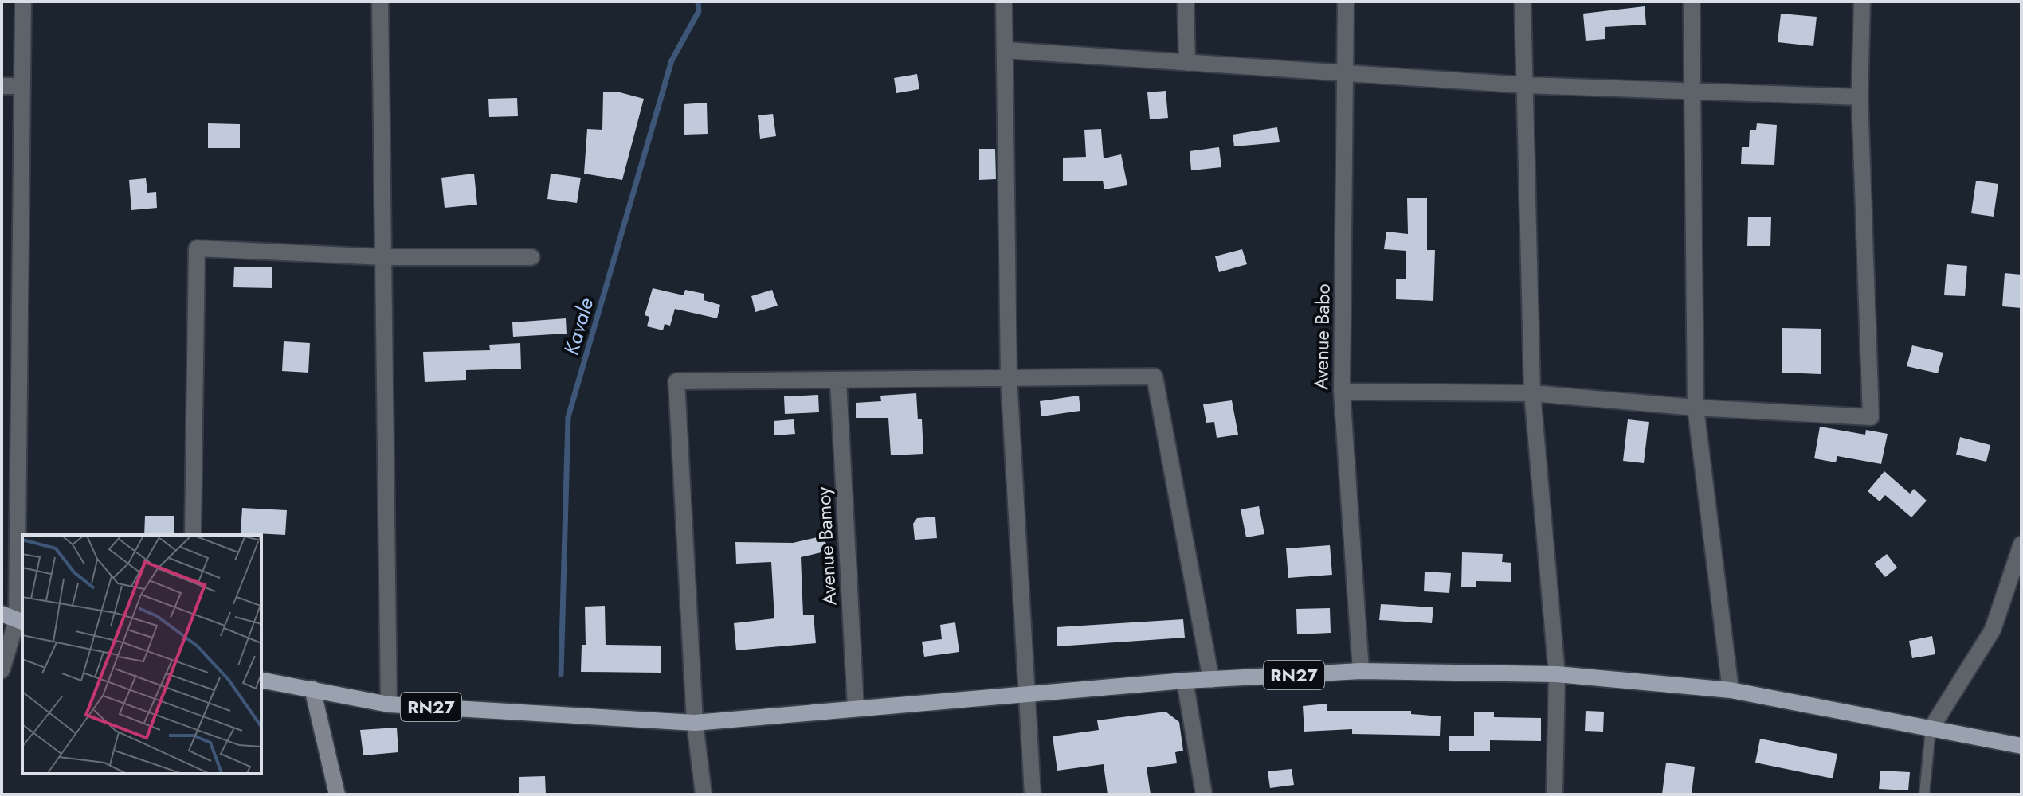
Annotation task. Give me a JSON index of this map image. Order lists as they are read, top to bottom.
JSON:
{
  "streets": {
    "main road": ["RN27"],
    "street": ["Avenue Babo", "Avenue Bamoy"]
  },
  "crossings": [
    ["Avenue Babo", "RN27"],
    ["Avenue Bamoy", "RN27"]
  ],
  "water": ["Kavale"]
}
